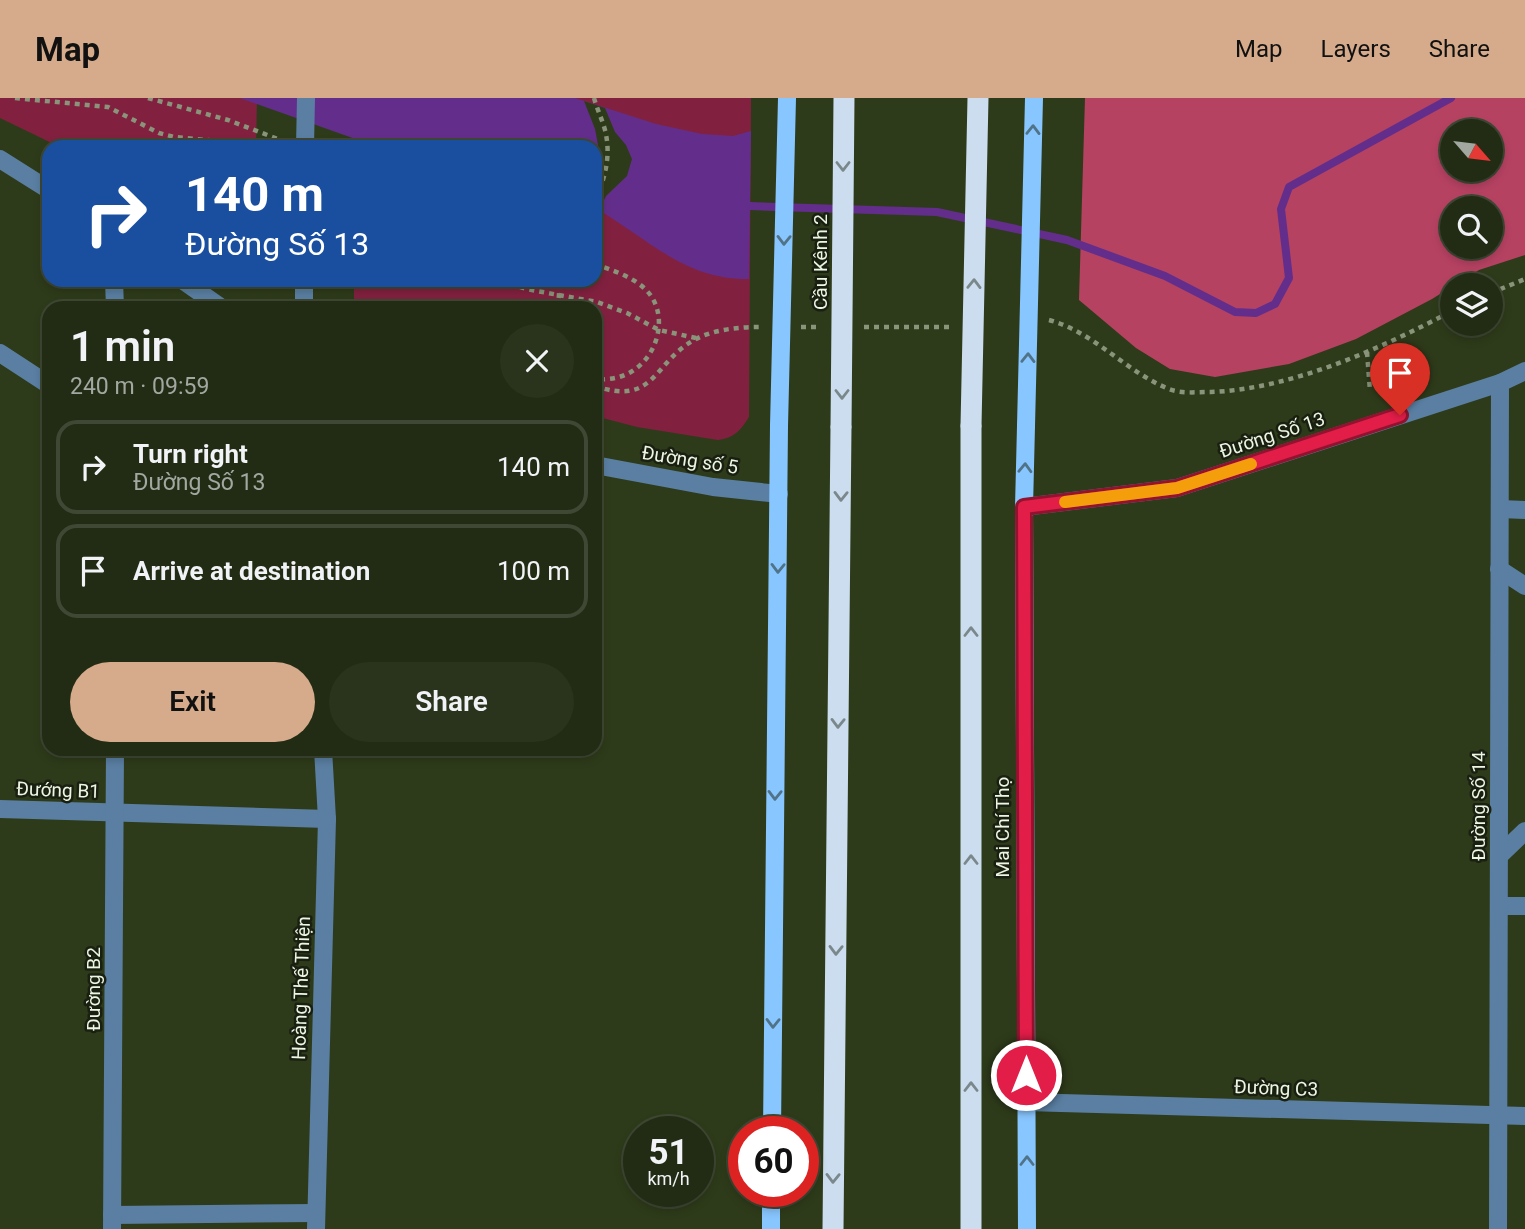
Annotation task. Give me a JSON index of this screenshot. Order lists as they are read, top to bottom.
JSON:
{
  "streets": {
    "highway": ["Cầu Kênh 2", "Mai Chí Thọ"],
    "street": [
      "Đường Số 13",
      "Đường số 5",
      "Đướng B1",
      "Đường Số 14",
      "Hoàng Thế Thiện",
      "Đường B2",
      "Đường C3"
    ]
  },
  "crossings": [
    ["Cầu Kênh 2", "Đường số 5"],
    ["Đường Số 13", "Đường Số 14"],
    ["Đường Số 13", "Mai Chí Thọ"],
    ["Đướng B1", "Hoàng Thế Thiện"],
    ["Đướng B1", "Đường B2"],
    ["Đường Số 14", "Đường C3"],
    ["Mai Chí Thọ", "Đường C3"]
  ],
  "one_way": ["Mai Chí Thọ"],
  "north": "bottom right",
  "page": {
    "header": "Map",
    "nav": ["Map", "Layers", "Share"],
    "turn": ["140 m", "Đường Số 13"],
    "heading": ["1 min", "240 m · 09:59"],
    "list": [
      {
        "name": "Turn right",
        "note": "Đường Số 13",
        "value": "140 m"
      },
      {
        "name": "Arrive at destination",
        "value": "100 m"
      }
    ],
    "buttons": ["Exit", "Share"],
    "speed": "51 km/h",
    "limit": "60"
  }
}
